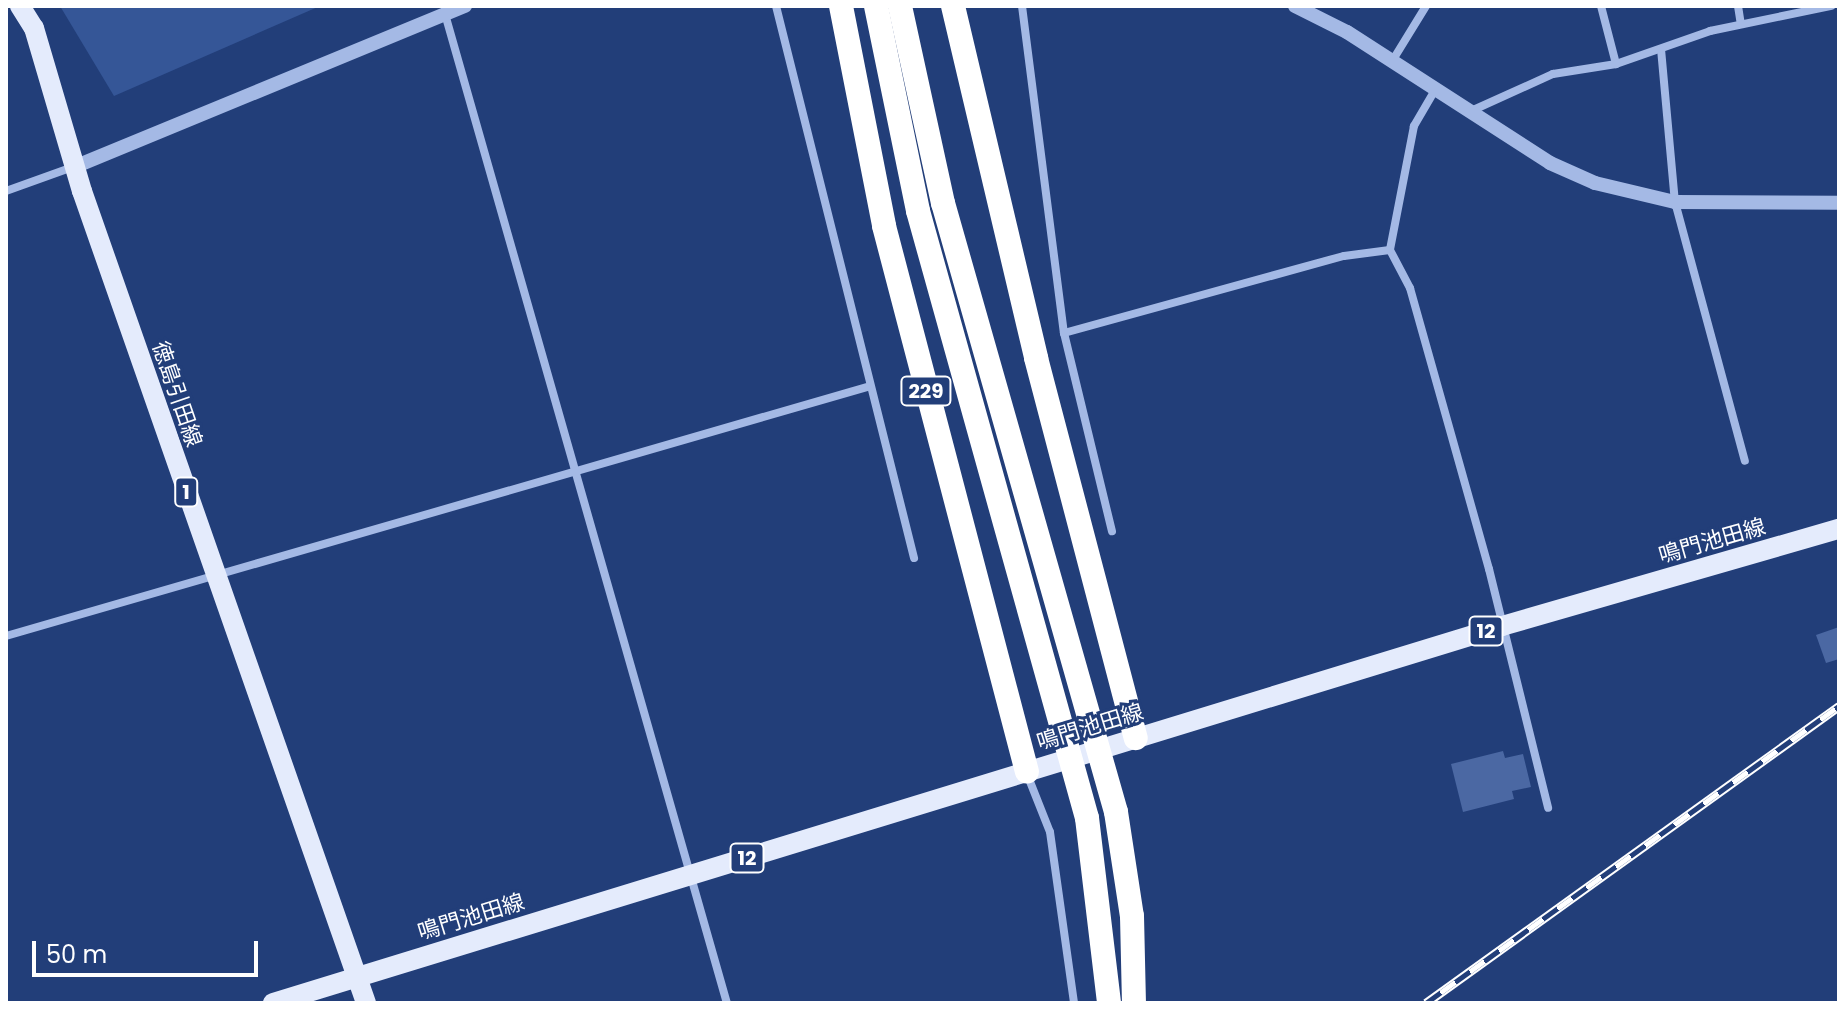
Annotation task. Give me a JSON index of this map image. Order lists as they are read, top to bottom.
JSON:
{
  "streets": {
    "highway": ["229"],
    "main road": [
      "徳島引田線",
      "1",
      "鳴門池田線",
      "12"
    ]
  },
  "crossings": [
    ["229", "鳴門池田線"],
    ["徳島引田線", "鳴門池田線"]
  ],
  "scale_bar": "50 m"
}
